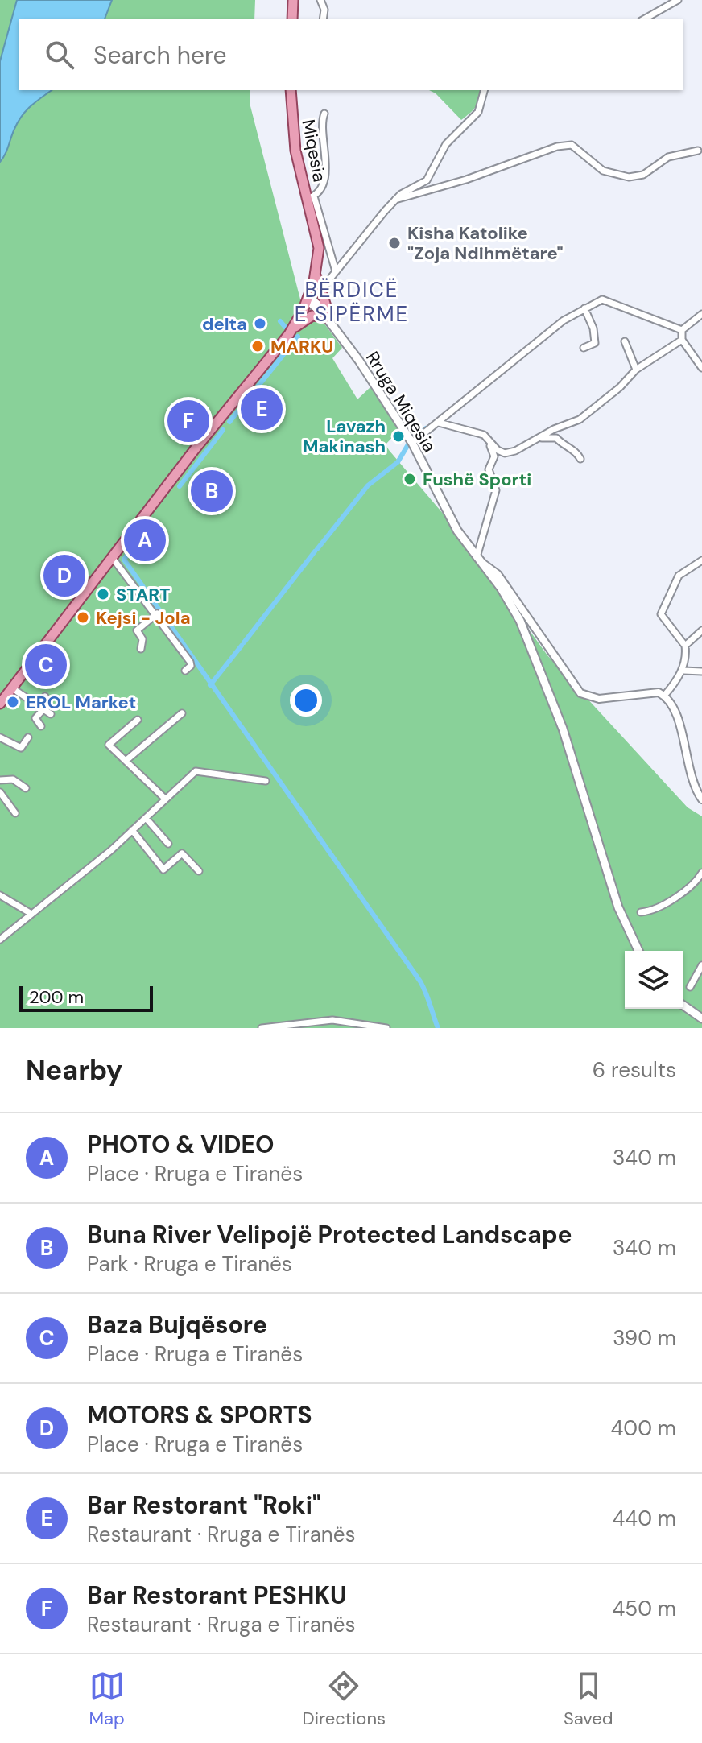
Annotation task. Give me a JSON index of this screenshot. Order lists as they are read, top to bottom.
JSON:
{
  "streets": {
    "main road": ["Miqesia", "Rruga Miqesia"]
  },
  "districts": ["BËRDICË E SIPËRME"],
  "places": [
    "Kisha Katolike \"Zoja Ndihmëtare\"",
    "delta",
    "MARKU",
    "Lavazh Makinash",
    "Fushë Sporti",
    "START",
    "Kejsi - Jola",
    "EROL Market"
  ],
  "scale_bar": "200 m",
  "page": {
    "search": "Search here",
    "pins": [
      "E",
      "F",
      "B",
      "A",
      "D",
      "C"
    ],
    "scale": "200 m",
    "heading": ["Nearby", "6 results"],
    "list": [
      {
        "mark": "A",
        "name": "PHOTO & VIDEO",
        "note": "Place · Rruga e Tiranës",
        "value": "340 m"
      },
      {
        "mark": "B",
        "name": "Buna River Velipojë Protected Landscape",
        "note": "Park · Rruga e Tiranës",
        "value": "340 m"
      },
      {
        "mark": "C",
        "name": "Baza Bujqësore",
        "note": "Place · Rruga e Tiranës",
        "value": "390 m"
      },
      {
        "mark": "D",
        "name": "MOTORS & SPORTS",
        "note": "Place · Rruga e Tiranës",
        "value": "400 m"
      },
      {
        "mark": "E",
        "name": "Bar Restorant \"Roki\"",
        "note": "Restaurant · Rruga e Tiranës",
        "value": "440 m"
      },
      {
        "mark": "F",
        "name": "Bar Restorant PESHKU",
        "note": "Restaurant · Rruga e Tiranës",
        "value": "450 m"
      }
    ],
    "nav": ["Map", "Directions", "Saved"]
  }
}
